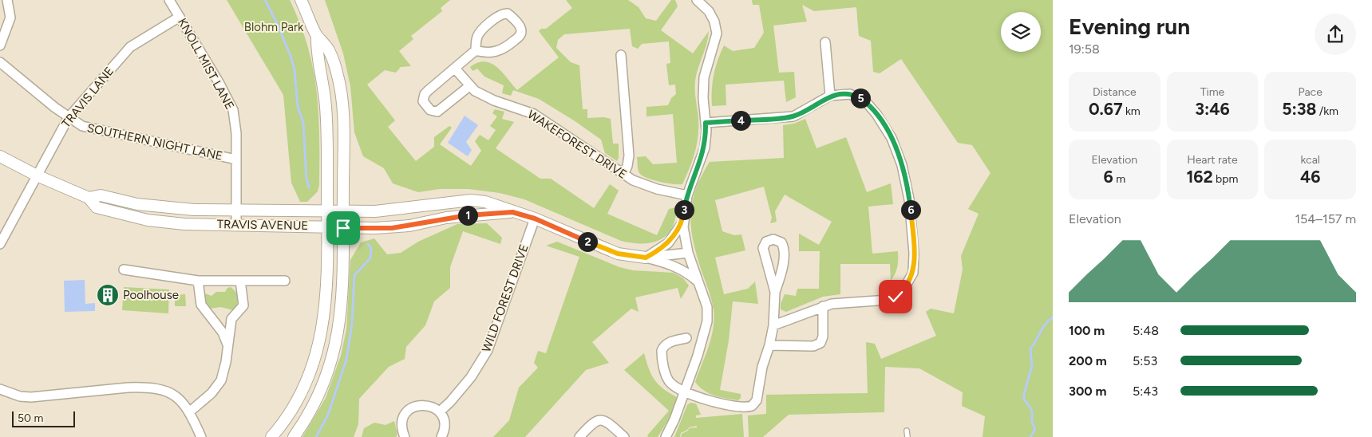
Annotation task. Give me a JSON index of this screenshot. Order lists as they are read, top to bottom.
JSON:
{
  "streets": {
    "street": [
      "KNOLL MIST LANE",
      "TRAVIS LANE",
      "SOUTHERN NIGHT LANE",
      "WAKEFOREST DRIVE",
      "TRAVIS AVENUE",
      "WILD FOREST DRIVE"
    ]
  },
  "crossings": [
    ["KNOLL MIST LANE", "TRAVIS LANE"],
    ["KNOLL MIST LANE", "SOUTHERN NIGHT LANE"],
    ["KNOLL MIST LANE", "TRAVIS AVENUE"],
    ["TRAVIS LANE", "SOUTHERN NIGHT LANE"],
    ["TRAVIS LANE", "TRAVIS AVENUE"],
    ["TRAVIS AVENUE", "WILD FOREST DRIVE"]
  ],
  "parks": ["Blohm Park"],
  "places": {
    "building": ["Poolhouse"]
  },
  "scale_bar": "50 m",
  "page": {
    "heading": ["Evening run", "19:58"],
    "stats": [
      ["Distance", "0.67 km"],
      ["Time", "3:46"],
      ["Pace", "5:38 /km"],
      ["Elevation", "6 m"],
      ["Heart rate", "162 bpm"],
      ["kcal", "46"]
    ],
    "pins": [
      "5",
      "4",
      "3",
      "6",
      "1",
      "2"
    ],
    "chart": ["Elevation", "154–157 m"],
    "list": [
      {
        "name": "100 m",
        "note": "5:48"
      },
      {
        "name": "200 m",
        "note": "5:53"
      },
      {
        "name": "300 m",
        "note": "5:43"
      }
    ],
    "scale": "50 m"
  }
}
